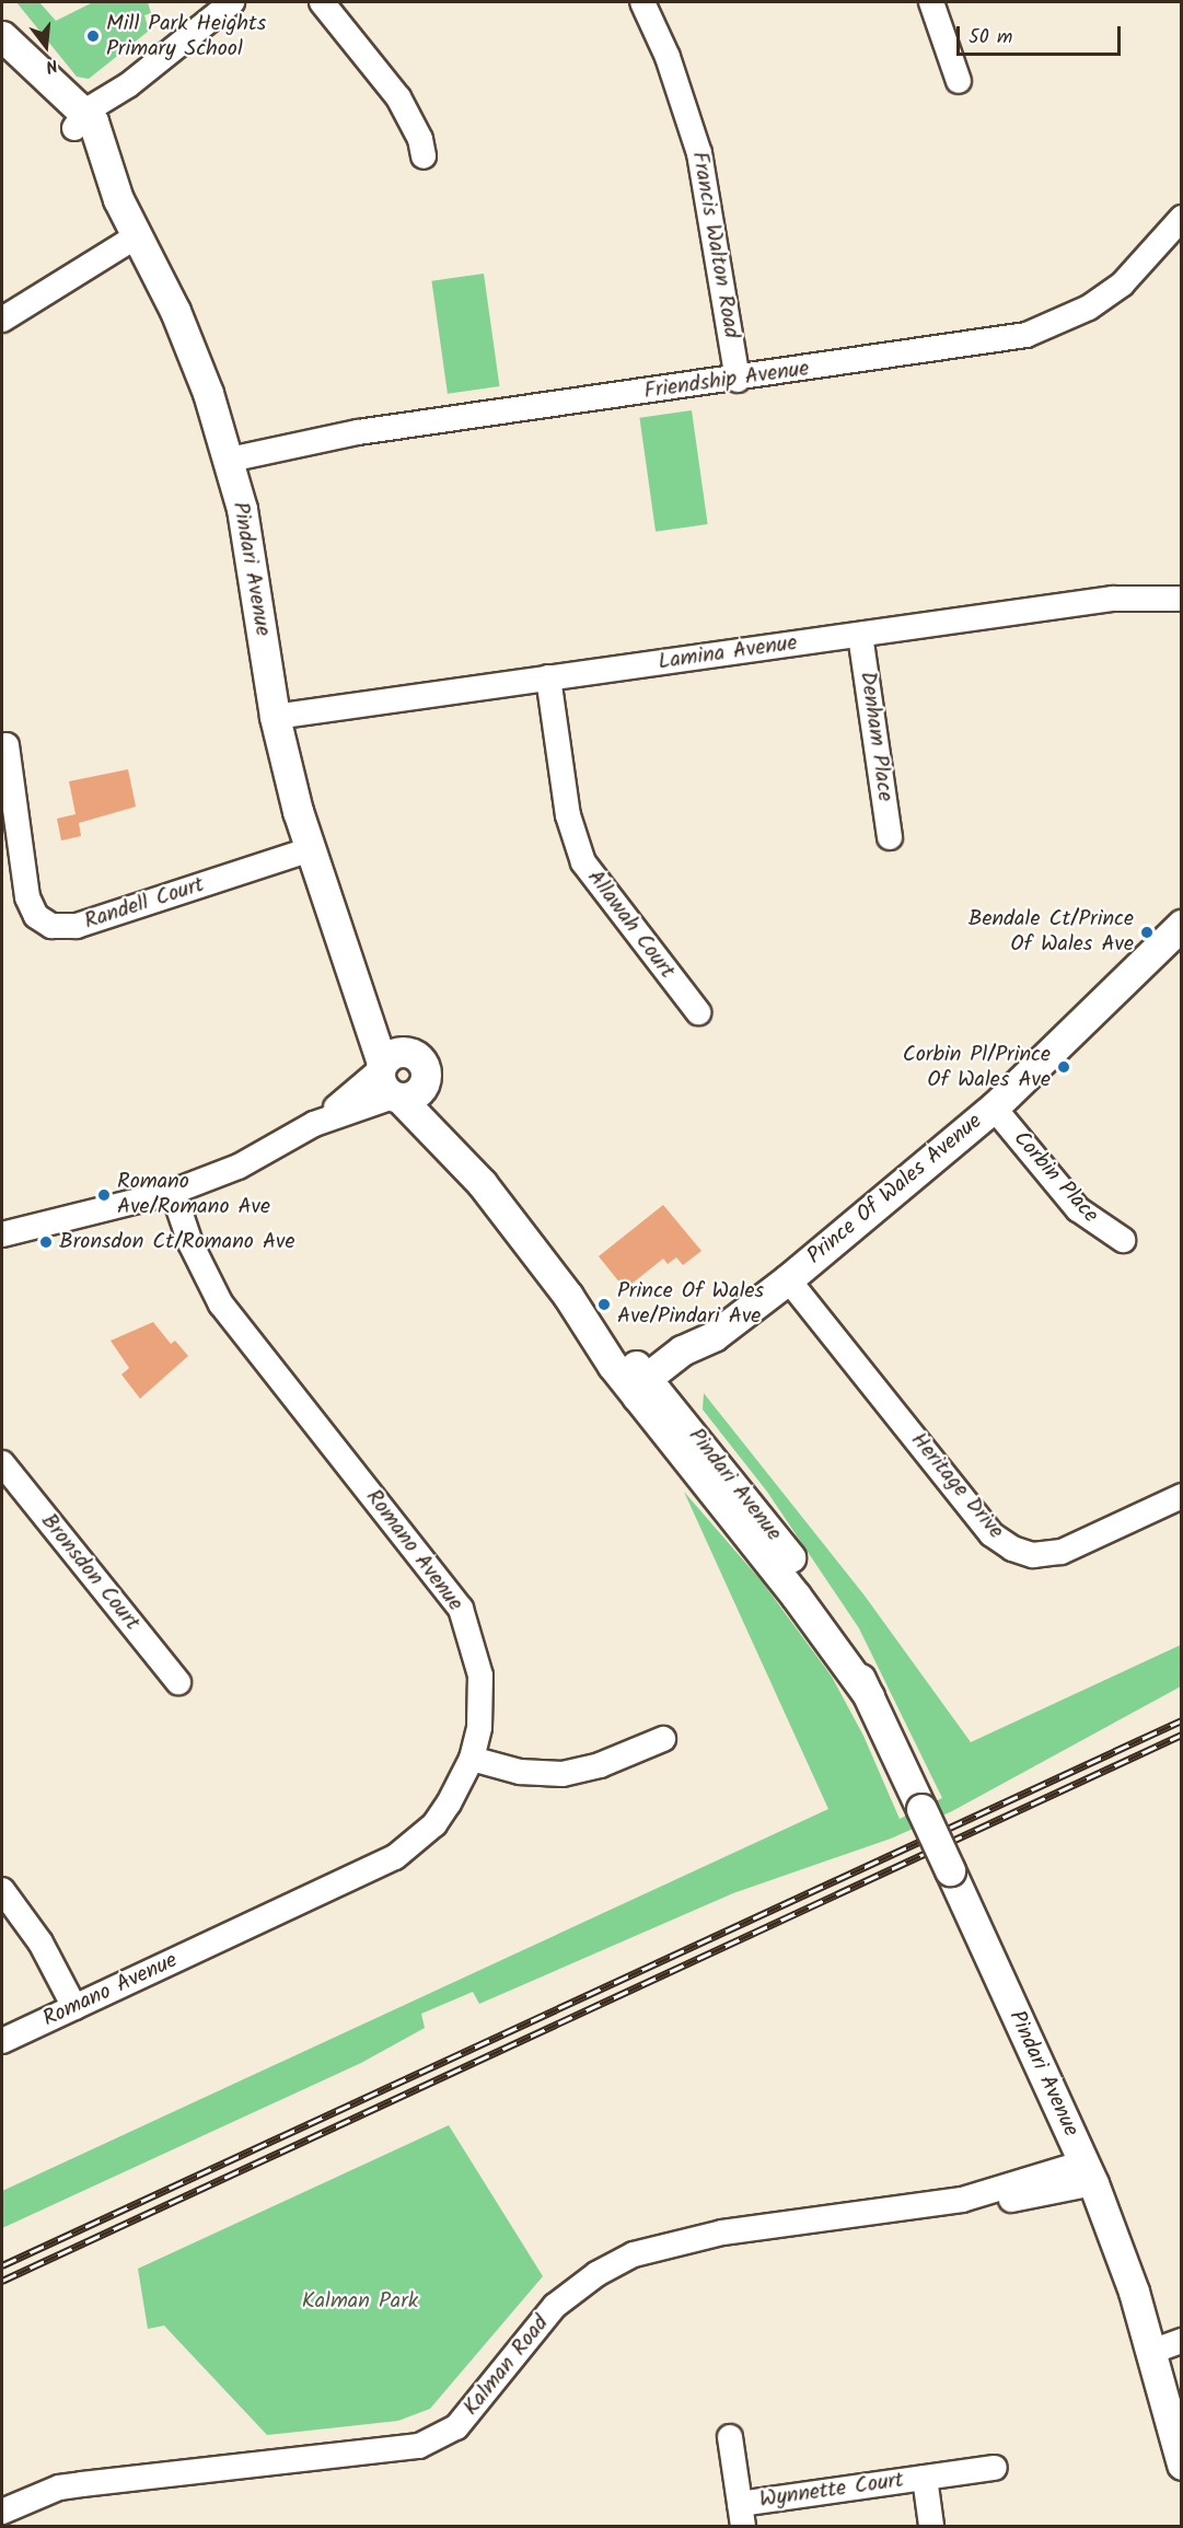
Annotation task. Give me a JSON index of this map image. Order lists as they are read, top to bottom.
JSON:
{
  "streets": {
    "street": [
      "Francis Walton Road",
      "Friendship Avenue",
      "Pindari Avenue",
      "Lamina Avenue",
      "Denham Place",
      "Randell Court",
      "Allawah Court",
      "Corbin Place",
      "Prince Of Wales Avenue",
      "Heritage Drive",
      "Romano Avenue",
      "Bronsdon Court",
      "Kalman Road",
      "Wynnette Court"
    ]
  },
  "crossings": [
    ["Francis Walton Road", "Friendship Avenue"],
    ["Friendship Avenue", "Pindari Avenue"],
    ["Pindari Avenue", "Lamina Avenue"],
    ["Pindari Avenue", "Randell Court"],
    ["Pindari Avenue", "Prince Of Wales Avenue"],
    ["Pindari Avenue", "Kalman Road"],
    ["Lamina Avenue", "Denham Place"],
    ["Lamina Avenue", "Allawah Court"],
    ["Corbin Place", "Prince Of Wales Avenue"],
    ["Prince Of Wales Avenue", "Heritage Drive"]
  ],
  "parks": ["Kalman Park"],
  "places": [
    "Mill Park Heights Primary School",
    "Bendale Ct/Prince Of Wales Ave",
    "Corbin Pl/Prince Of Wales Ave",
    "Romano Ave/Romano Ave",
    "Bronsdon Ct/Romano Ave",
    "Prince Of Wales Ave/Pindari Ave"
  ],
  "scale_bar": "50 m",
  "north": "bottom"
}
